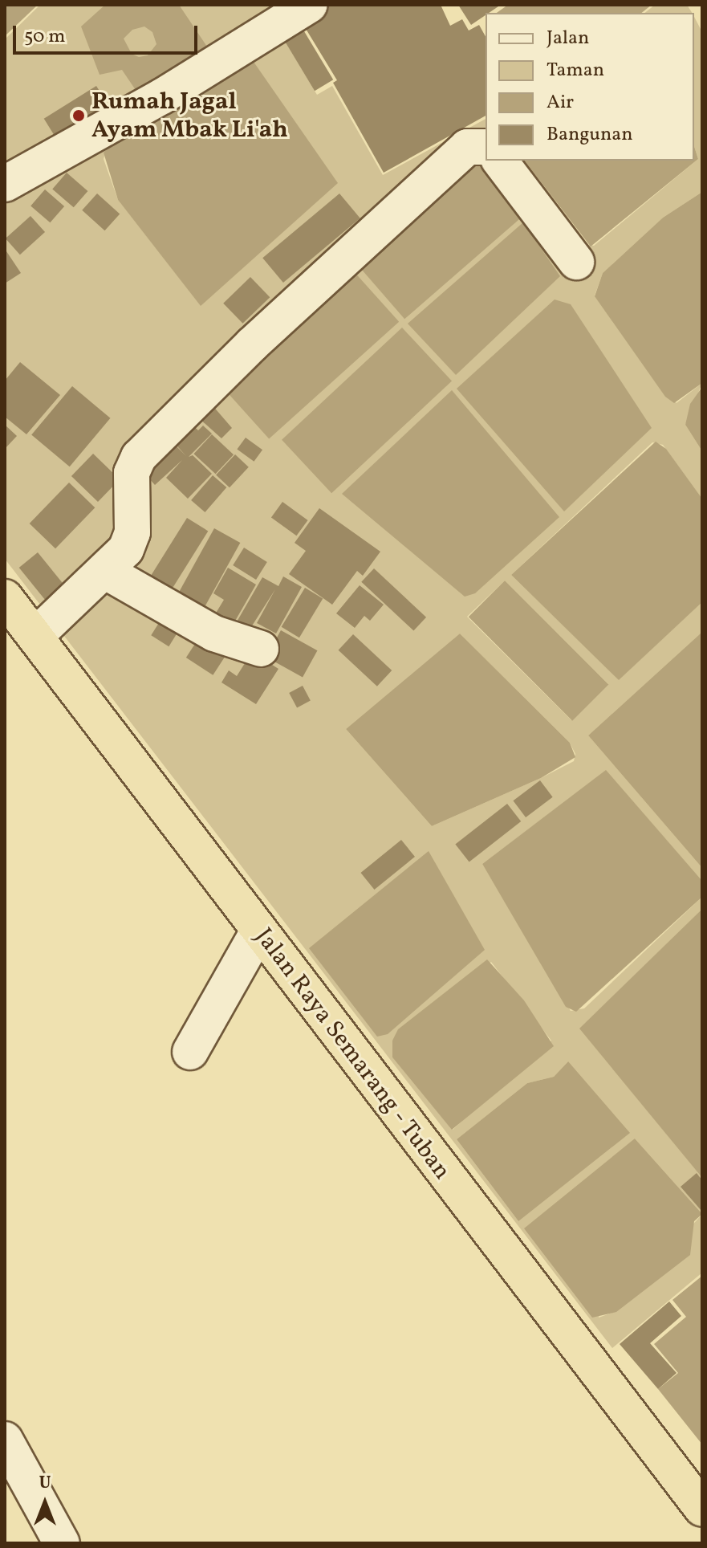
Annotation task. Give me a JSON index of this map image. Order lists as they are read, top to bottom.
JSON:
{
  "streets": {
    "highway": ["Jalan Raya Semarang - Tuban"]
  },
  "places": ["Rumah Jagal Ayam Mbak Li'ah"],
  "legend": [
    "Jalan",
    "Taman",
    "Air",
    "Bangunan"
  ],
  "scale_bar": "50 m",
  "north": "top"
}
